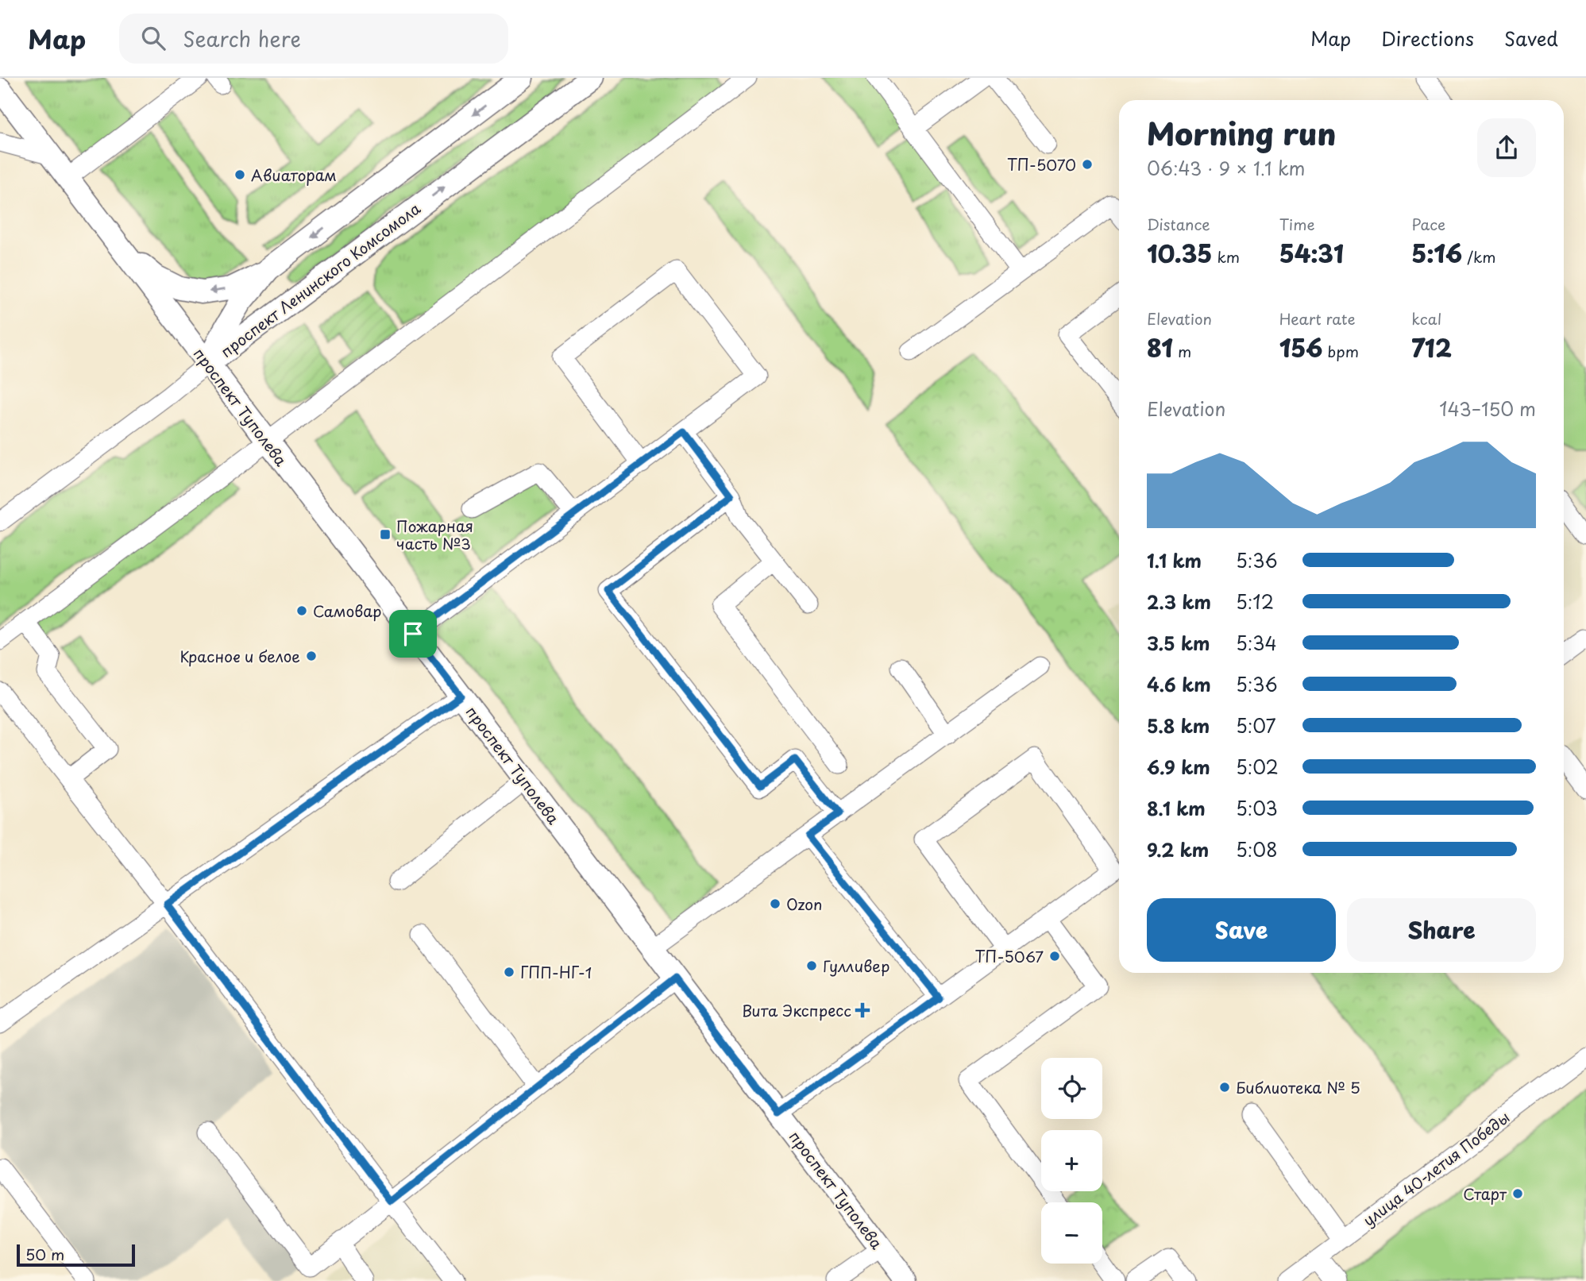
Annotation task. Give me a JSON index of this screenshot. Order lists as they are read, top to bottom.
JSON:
{
  "streets": {
    "main road": ["проспект Ленинского Комсомола", "проспект Туполева"],
    "street": ["улица 40-летия Победы"]
  },
  "crossings": [
    ["проспект Ленинского Комсомола", "проспект Туполева"]
  ],
  "places": {
    "other": [
      "ТП-5070",
      "Авиаторам",
      "Самовар",
      "Красное и белое",
      "Ozon",
      "ТП-5067",
      "Гулливер",
      "ГПП-НГ-1",
      "Библиотека № 5",
      "Старт"
    ],
    "transit": ["Пожарная часть №3"],
    "health": ["Вита Экспресс"]
  },
  "scale_bar": "50 m",
  "page": {
    "header": "Map",
    "search": "Search here",
    "nav": ["Map", "Directions", "Saved"],
    "heading": ["Morning run", "06:43 · 9 × 1.1 km"],
    "stats": [
      ["Distance", "10.35 km"],
      ["Time", "54:31"],
      ["Pace", "5:16 /km"],
      ["Elevation", "81 m"],
      ["Heart rate", "156 bpm"],
      ["kcal", "712"]
    ],
    "chart": ["Elevation", "143–150 m"],
    "list": [
      {
        "name": "1.1 km",
        "note": "5:36"
      },
      {
        "name": "2.3 km",
        "note": "5:12"
      },
      {
        "name": "3.5 km",
        "note": "5:34"
      },
      {
        "name": "4.6 km",
        "note": "5:36"
      },
      {
        "name": "5.8 km",
        "note": "5:07"
      },
      {
        "name": "6.9 km",
        "note": "5:02"
      },
      {
        "name": "8.1 km",
        "note": "5:03"
      },
      {
        "name": "9.2 km",
        "note": "5:08"
      }
    ],
    "buttons": ["Save", "Share"],
    "map_buttons": ["+", "−"],
    "scale": "50 m"
  }
}
